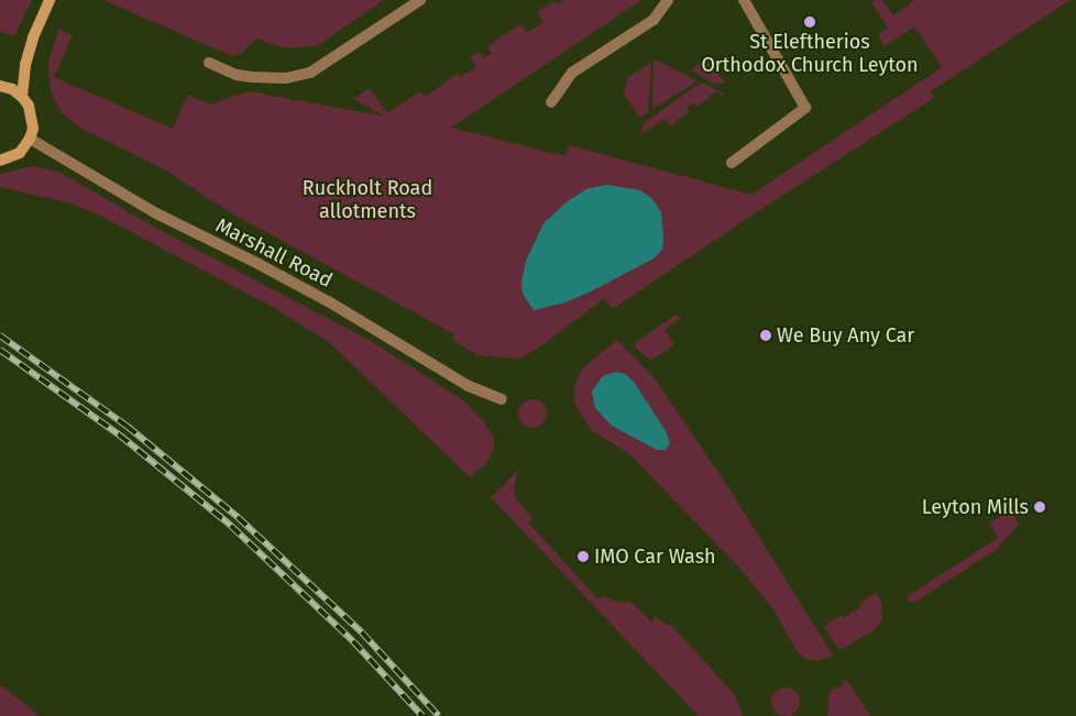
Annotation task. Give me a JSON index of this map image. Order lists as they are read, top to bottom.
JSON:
{
  "streets": {
    "street": ["Marshall Road"]
  },
  "parks": ["Ruckholt Road allotments"],
  "places": [
    "St Eleftherios Orthodox Church Leyton",
    "We Buy Any Car",
    "Leyton Mills",
    "IMO Car Wash"
  ]
}
